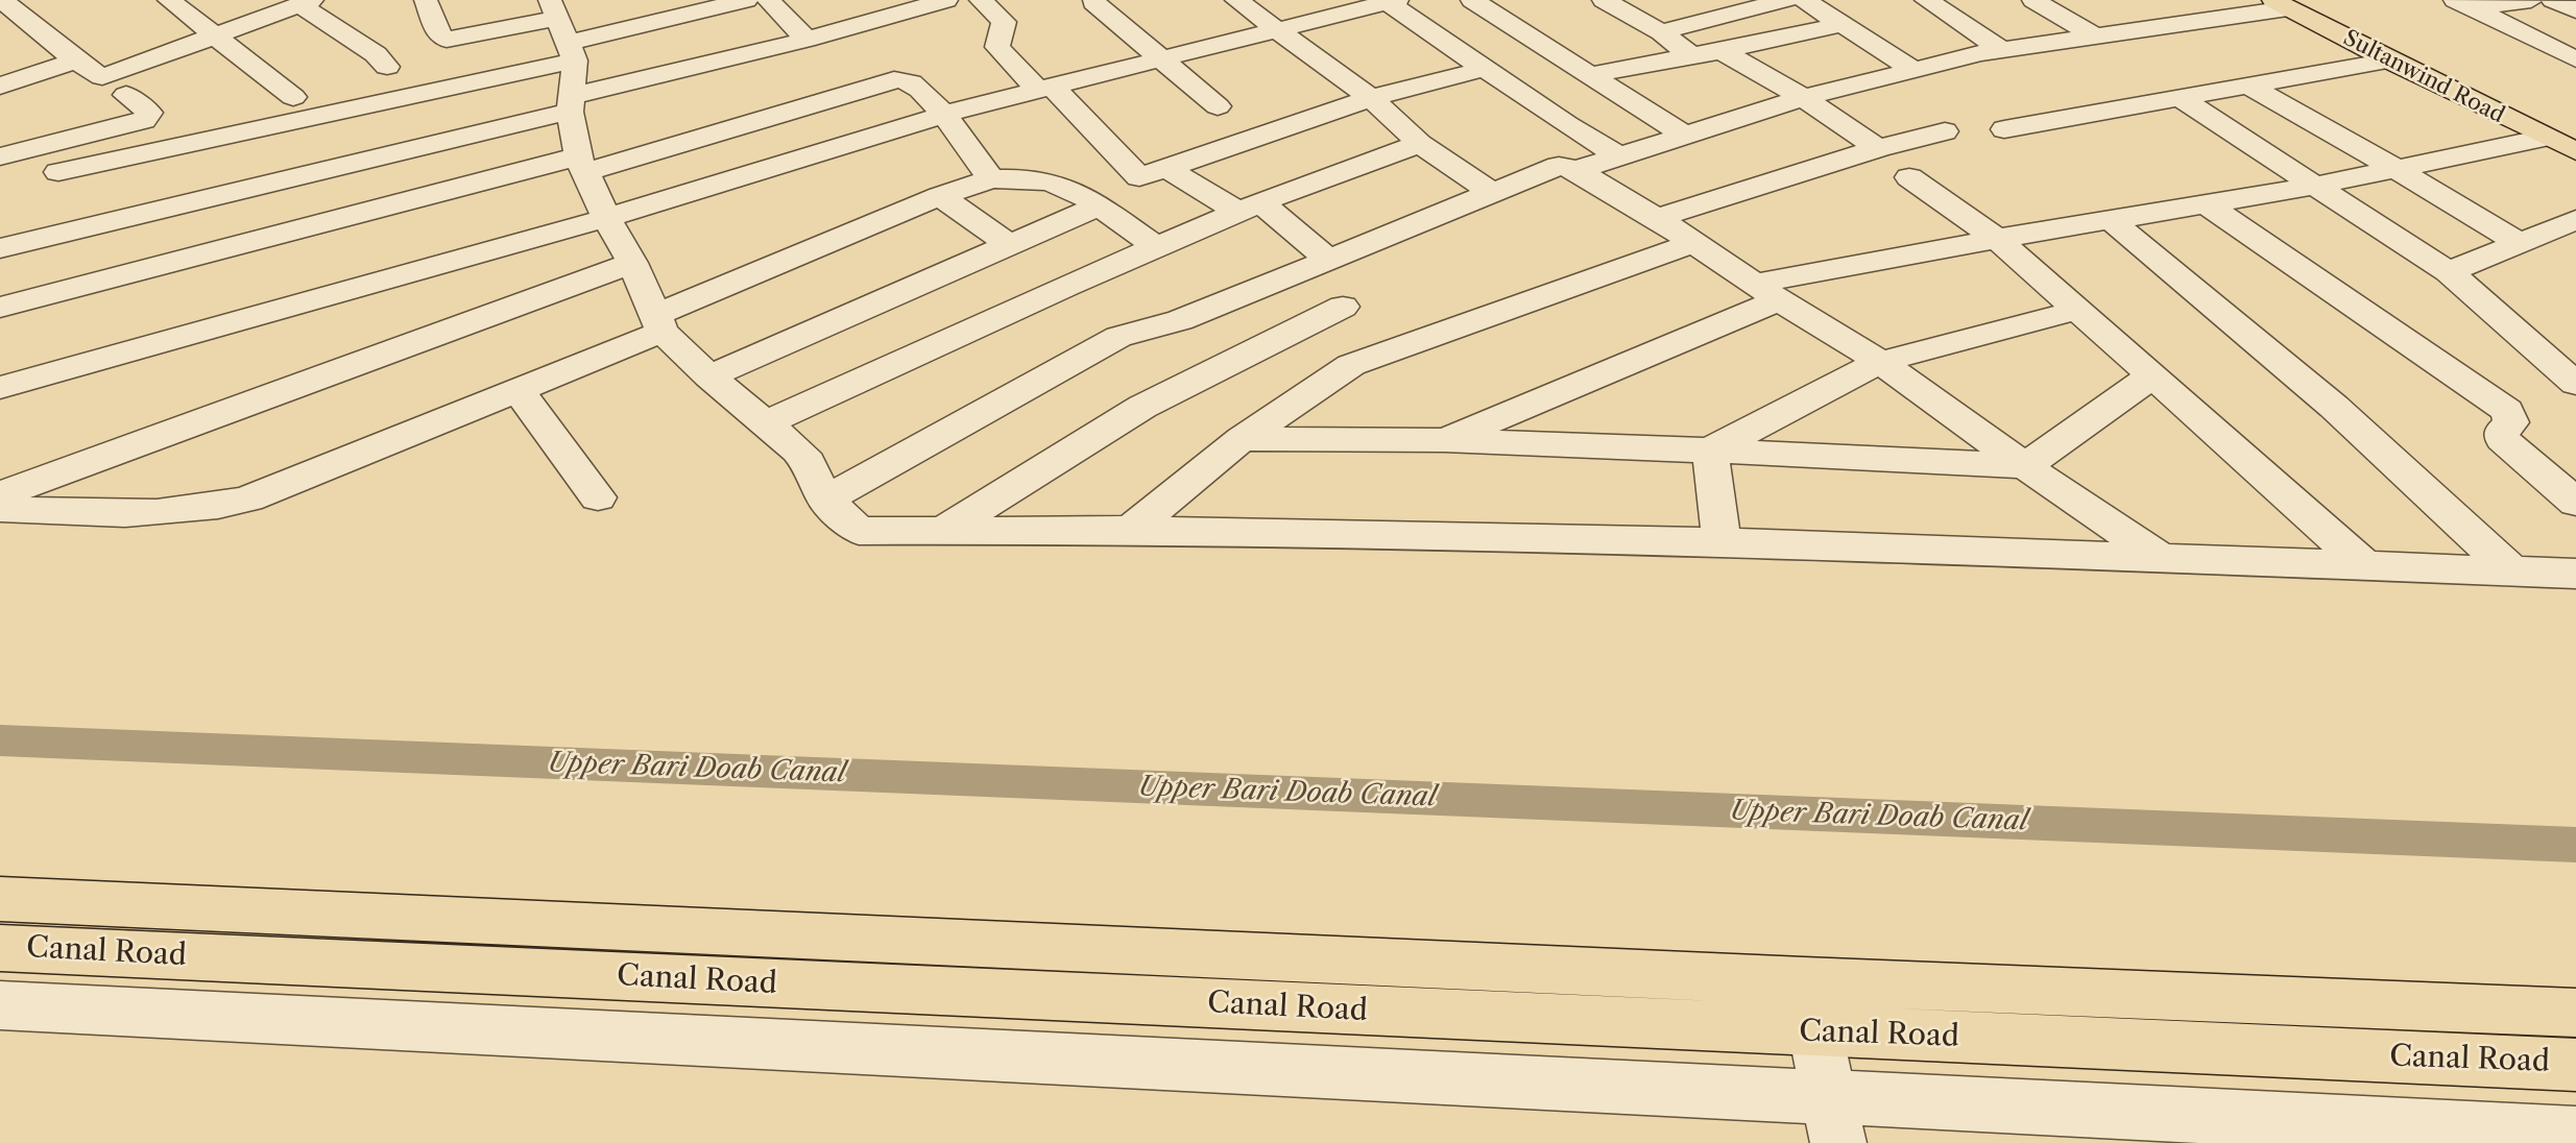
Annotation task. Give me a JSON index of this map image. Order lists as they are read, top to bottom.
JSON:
{
  "streets": {
    "main road": ["Sultanwind Road", "Canal Road"]
  },
  "water": ["Upper Bari Doab Canal"]
}
